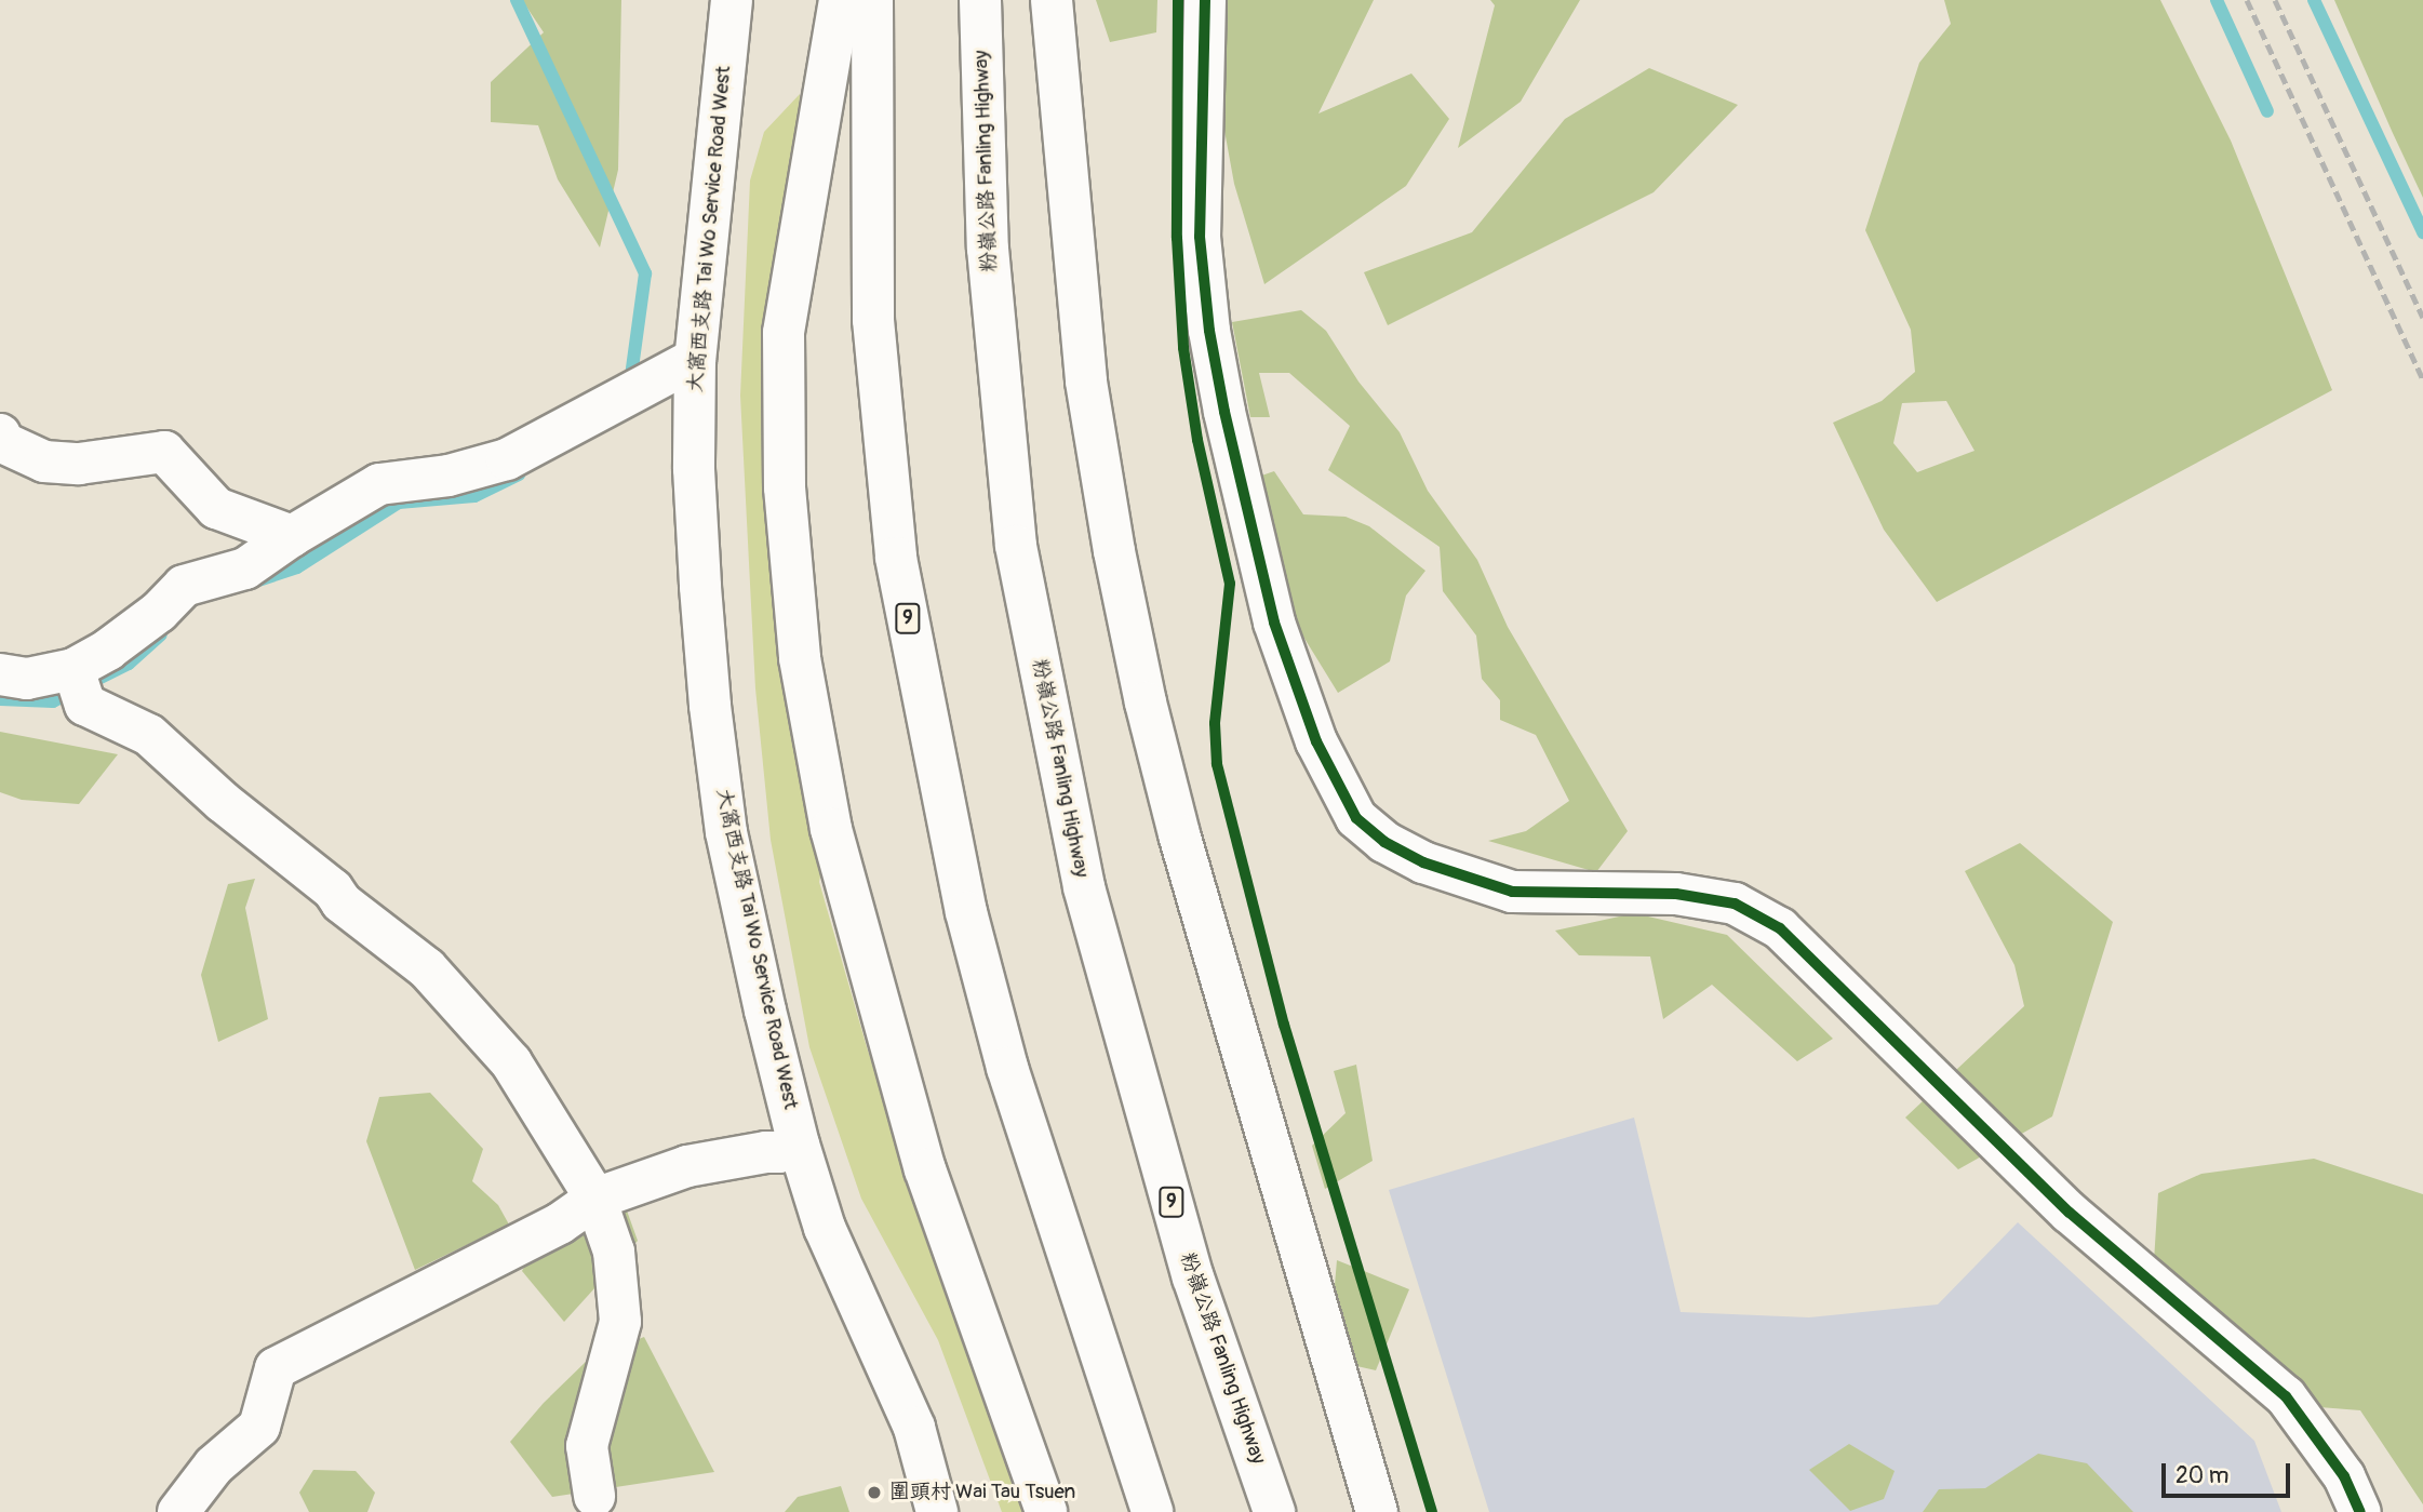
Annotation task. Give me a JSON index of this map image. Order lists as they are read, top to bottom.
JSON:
{
  "streets": {
    "main road": ["粉嶺公路 Fanling Highway", "大窩西支路 Tai Wo Service Road West", "9"]
  },
  "places": ["圍頭村 Wai Tau Tsuen"],
  "scale_bar": "20 m"
}
